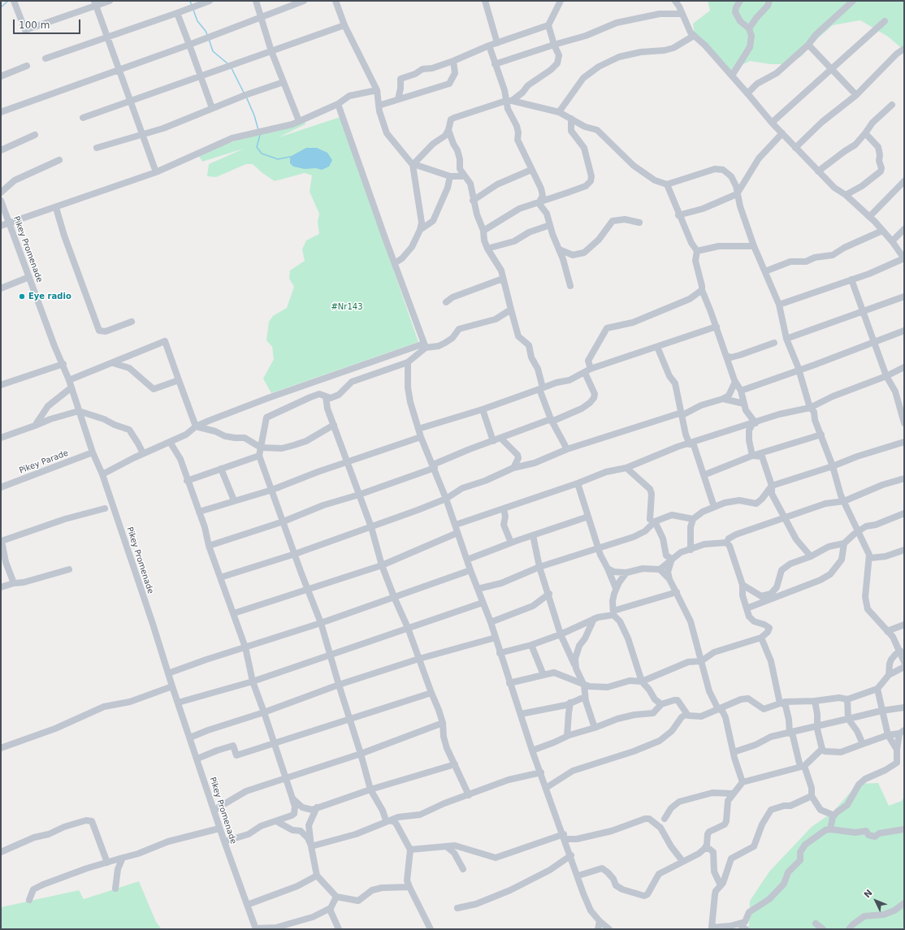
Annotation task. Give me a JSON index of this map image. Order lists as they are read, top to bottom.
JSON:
{
  "streets": {
    "street": ["Pikey Promenade", "Pikey Parade"]
  },
  "crossings": [
    ["Pikey Promenade", "Pikey Parade"]
  ],
  "parks": ["#Nr143"],
  "places": ["Eye radio"],
  "scale_bar": "100 m",
  "north": "top left"
}
